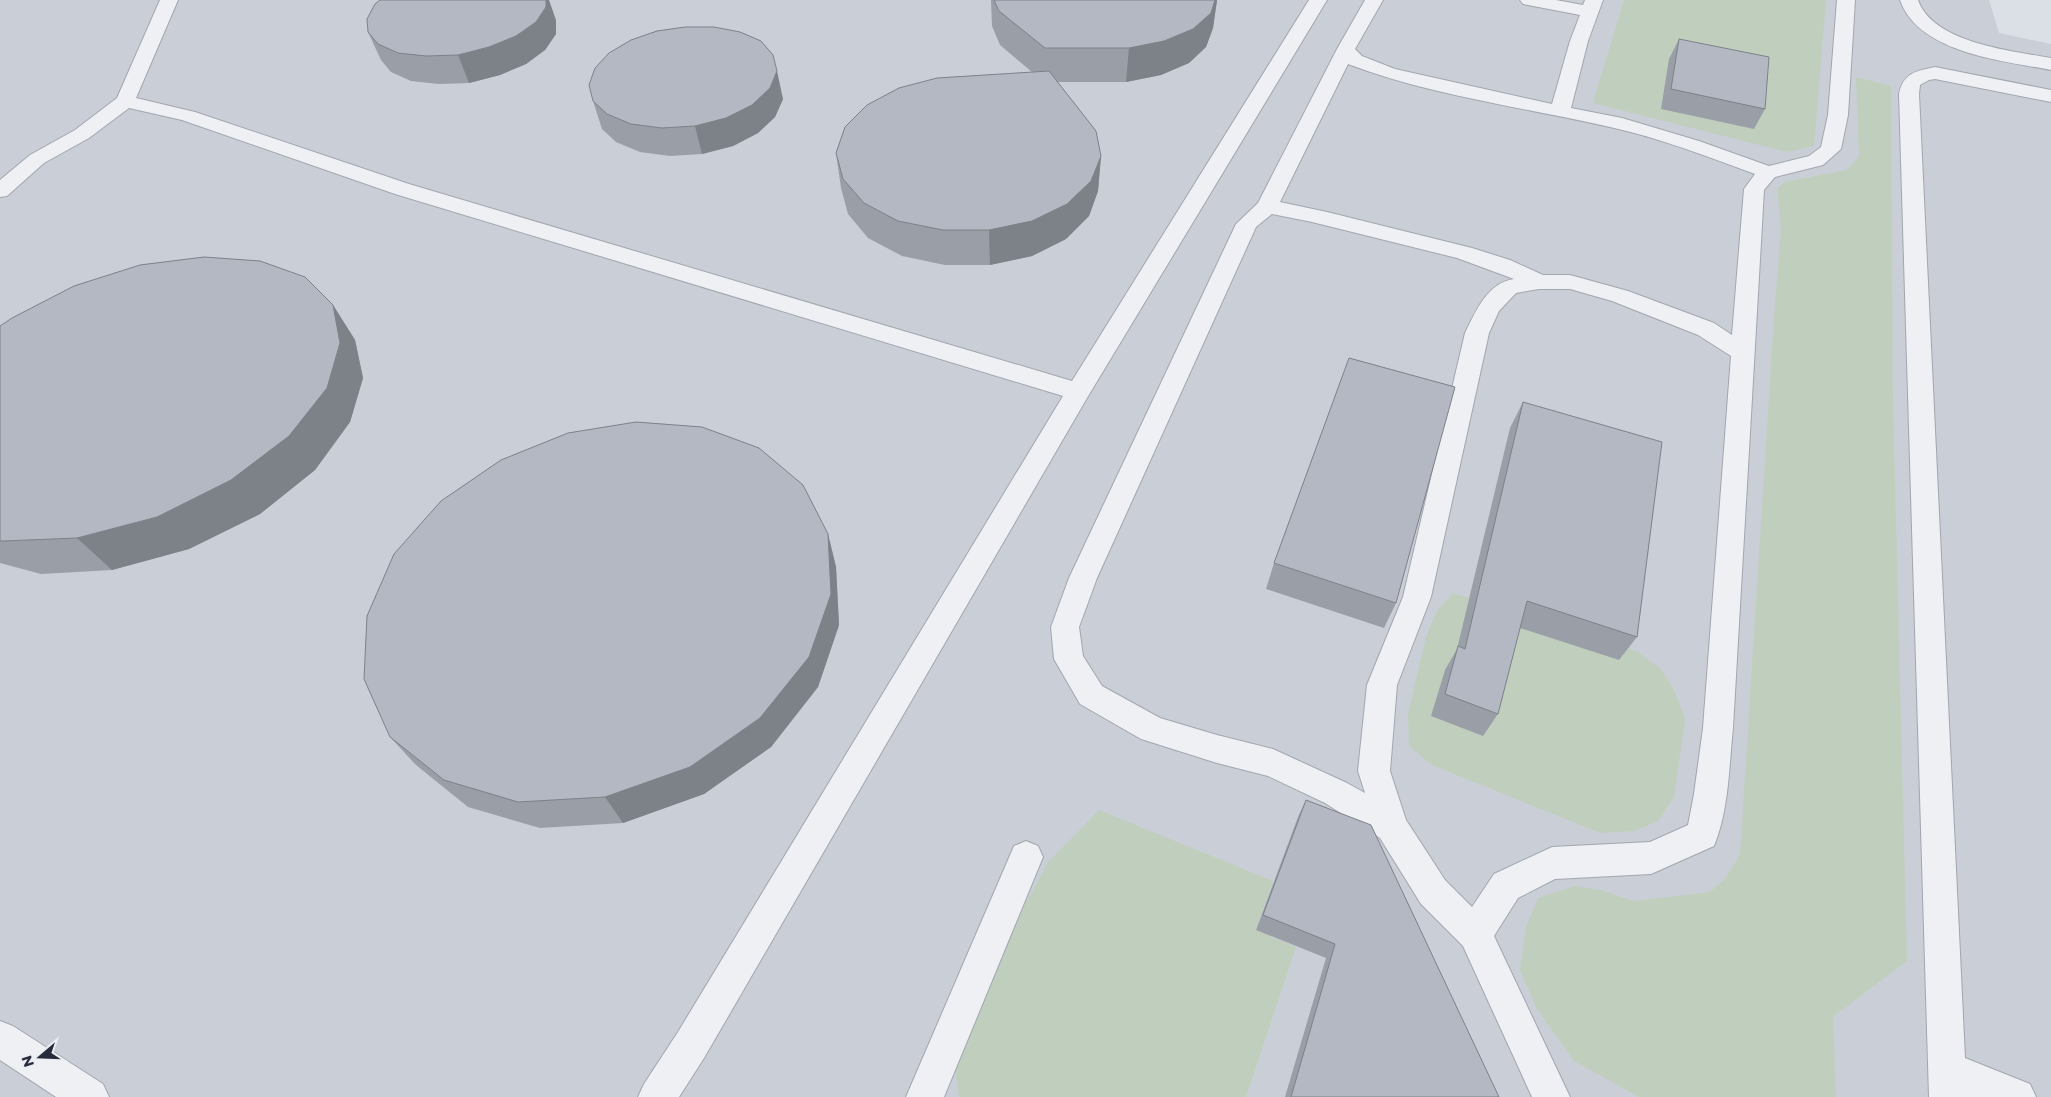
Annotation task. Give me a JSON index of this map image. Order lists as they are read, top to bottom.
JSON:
{
  "north": "left"
}
